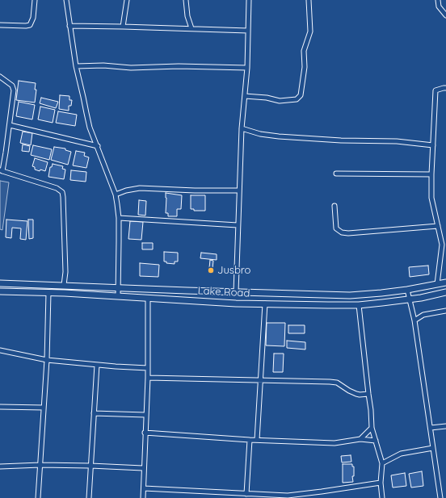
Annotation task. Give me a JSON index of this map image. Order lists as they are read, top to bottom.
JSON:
{
  "streets": {
    "main road": ["Lake Road"]
  },
  "places": ["Jusbro"]
}
